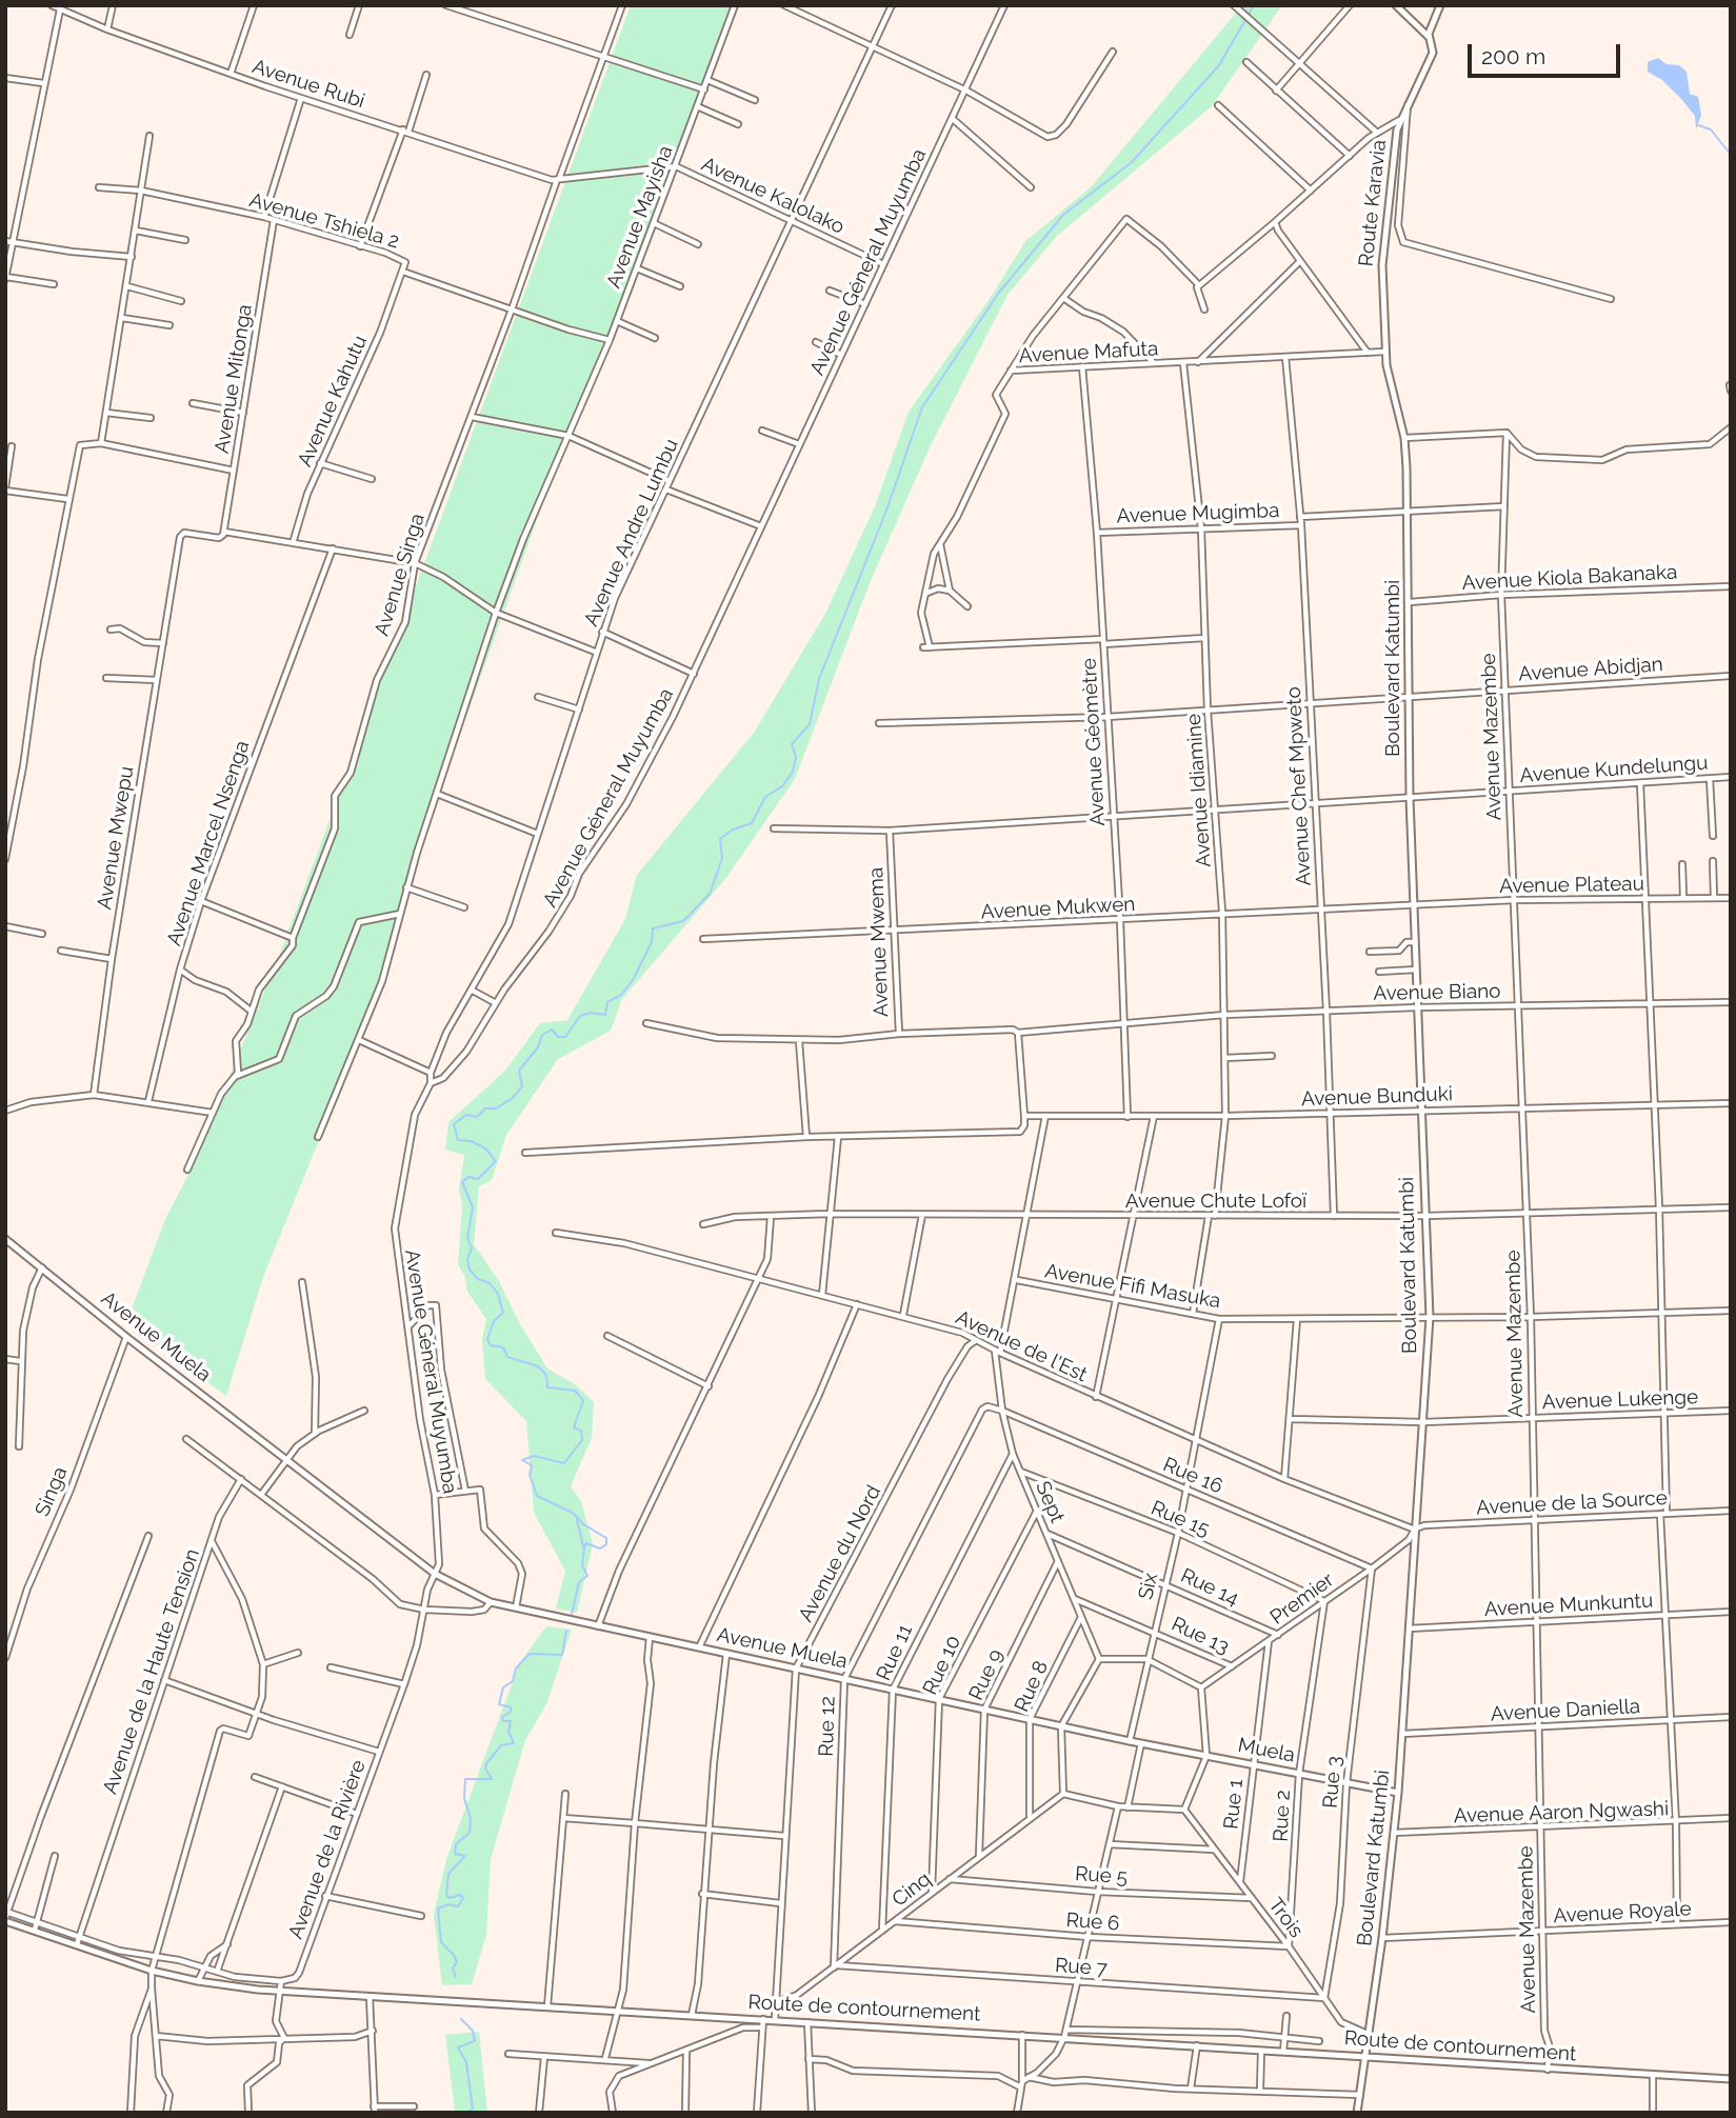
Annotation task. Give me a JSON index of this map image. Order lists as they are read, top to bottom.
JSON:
{
  "streets": {
    "street": [
      "Avenue Rubi",
      "Avenue Kalolako",
      "Route Karavia",
      "Avenue Mayisha",
      "Avenue Tshiela 2",
      "Avenue Géneral Muyumba",
      "Avenue Mafuta",
      "Avenue Mitonga",
      "Avenue Kahutu",
      "Avenue Mugimba",
      "Avenue Andre Lumbu",
      "Avenue Singa",
      "Avenue Kiola Bakanaka",
      "Boulevard Katumbi",
      "Avenue Abidjan",
      "Avenue Mazembe",
      "Avenue Géomètre",
      "Avenue Kundelungu",
      "Avenue Chef Mpweto",
      "Avenue Idiamine",
      "Avenue Mwepu",
      "Avenue Marcel Nsenga",
      "Avenue Plateau",
      "Avenue Mukwen",
      "Avenue Mwema",
      "Avenue Biano",
      "Avenue Bunduki",
      "Avenue Chute Lofoï",
      "Avenue Fifi Masuka",
      "Avenue Muela",
      "Avenue de l'Est",
      "Avenue Lukenge",
      "Rue 16",
      "Singa",
      "Sept",
      "Avenue de la Source",
      "Rue 15",
      "Avenue du Nord",
      "Six",
      "Rue 14",
      "Premier",
      "Avenue Munkuntu",
      "Rue 13",
      "Rue 11",
      "Rue 10",
      "Avenue de la Haute Tension",
      "Rue 9",
      "Rue 8",
      "Avenue Daniella",
      "Rue 12",
      "Muela",
      "Rue 3",
      "Rue 1",
      "Avenue Aaron Ngwashi",
      "Rue 2",
      "Avenue de la Rivière",
      "Rue 5",
      "Cinq",
      "Avenue Royale",
      "Trois",
      "Rue 6",
      "Rue 7",
      "Route de contournement"
    ]
  },
  "crossings": [
    ["Avenue Rubi", "Avenue Kalolako"],
    ["Avenue Rubi", "Avenue Singa"],
    ["Avenue Kalolako", "Avenue Mayisha"],
    ["Avenue Kalolako", "Avenue Géneral Muyumba"],
    ["Avenue Kalolako", "Avenue Andre Lumbu"],
    ["Avenue Kalolako", "Avenue Singa"],
    ["Route Karavia", "Avenue Mafuta"],
    ["Route Karavia", "Boulevard Katumbi"],
    ["Avenue Mayisha", "Avenue Tshiela 2"],
    ["Avenue Tshiela 2", "Avenue Mitonga"],
    ["Avenue Tshiela 2", "Avenue Kahutu"],
    ["Avenue Tshiela 2", "Avenue Singa"],
    ["Avenue Géneral Muyumba", "Avenue Andre Lumbu"],
    ["Avenue Géneral Muyumba", "Avenue Muela"],
    ["Avenue Géneral Muyumba", "Avenue de la Rivière"],
    ["Avenue Mafuta", "Avenue Géomètre"],
    ["Avenue Mafuta", "Avenue Chef Mpweto"],
    ["Avenue Mafuta", "Avenue Idiamine"],
    ["Avenue Mitonga", "Avenue Mwepu"],
    ["Avenue Mugimba", "Boulevard Katumbi"],
    ["Avenue Mugimba", "Avenue Mazembe"],
    ["Avenue Mugimba", "Avenue Géomètre"],
    ["Avenue Mugimba", "Avenue Chef Mpweto"],
    ["Avenue Mugimba", "Avenue Idiamine"],
    ["Avenue Kiola Bakanaka", "Boulevard Katumbi"],
    ["Avenue Kiola Bakanaka", "Avenue Mazembe"],
    ["Boulevard Katumbi", "Avenue Abidjan"],
    ["Boulevard Katumbi", "Avenue Kundelungu"],
    ["Boulevard Katumbi", "Avenue Plateau"],
    ["Boulevard Katumbi", "Avenue Mukwen"],
    ["Boulevard Katumbi", "Avenue Biano"],
    ["Boulevard Katumbi", "Avenue Bunduki"],
    ["Boulevard Katumbi", "Avenue Chute Lofoï"],
    ["Boulevard Katumbi", "Avenue Fifi Masuka"],
    ["Boulevard Katumbi", "Avenue de l'Est"],
    ["Boulevard Katumbi", "Avenue Lukenge"],
    ["Boulevard Katumbi", "Avenue de la Source"],
    ["Boulevard Katumbi", "Premier"],
    ["Boulevard Katumbi", "Avenue Munkuntu"],
    ["Boulevard Katumbi", "Avenue Daniella"],
    ["Boulevard Katumbi", "Muela"],
    ["Boulevard Katumbi", "Avenue Aaron Ngwashi"],
    ["Boulevard Katumbi", "Avenue Royale"],
    ["Boulevard Katumbi", "Trois"],
    ["Boulevard Katumbi", "Route de contournement"],
    ["Avenue Abidjan", "Avenue Mazembe"],
    ["Avenue Abidjan", "Avenue Géomètre"],
    ["Avenue Abidjan", "Avenue Chef Mpweto"],
    ["Avenue Abidjan", "Avenue Idiamine"],
    ["Avenue Mazembe", "Avenue Kundelungu"],
    ["Avenue Mazembe", "Avenue Plateau"],
    ["Avenue Mazembe", "Avenue Biano"],
    ["Avenue Mazembe", "Avenue Bunduki"],
    ["Avenue Mazembe", "Avenue Chute Lofoï"],
    ["Avenue Mazembe", "Avenue Fifi Masuka"],
    ["Avenue Mazembe", "Avenue Lukenge"],
    ["Avenue Mazembe", "Avenue de la Source"],
    ["Avenue Mazembe", "Avenue Munkuntu"],
    ["Avenue Mazembe", "Avenue Daniella"],
    ["Avenue Mazembe", "Avenue Aaron Ngwashi"],
    ["Avenue Mazembe", "Avenue Royale"],
    ["Avenue Mazembe", "Route de contournement"],
    ["Avenue Géomètre", "Avenue Mukwen"],
    ["Avenue Géomètre", "Avenue Mwema"],
    ["Avenue Géomètre", "Avenue Biano"],
    ["Avenue Géomètre", "Avenue Bunduki"],
    ["Avenue Chef Mpweto", "Avenue Mukwen"],
    ["Avenue Chef Mpweto", "Avenue Biano"],
    ["Avenue Chef Mpweto", "Avenue Bunduki"],
    ["Avenue Chef Mpweto", "Avenue Chute Lofoï"],
    ["Avenue Idiamine", "Avenue Mukwen"],
    ["Avenue Idiamine", "Avenue Biano"],
    ["Avenue Idiamine", "Avenue Bunduki"],
    ["Avenue Idiamine", "Avenue Chute Lofoï"],
    ["Avenue Idiamine", "Avenue Fifi Masuka"],
    ["Avenue Plateau", "Avenue Mukwen"],
    ["Avenue Mukwen", "Avenue Mwema"],
    ["Avenue Mwema", "Avenue Biano"],
    ["Avenue Fifi Masuka", "Six"],
    ["Avenue Muela", "Singa"],
    ["Avenue Muela", "Avenue du Nord"],
    ["Avenue Muela", "Six"],
    ["Avenue Muela", "Rue 11"],
    ["Avenue Muela", "Rue 10"],
    ["Avenue Muela", "Rue 9"],
    ["Avenue Muela", "Rue 8"],
    ["Avenue Muela", "Rue 12"],
    ["Avenue Muela", "Muela"],
    ["Avenue Muela", "Avenue de la Rivière"],
    ["Avenue de l'Est", "Sept"],
    ["Avenue de l'Est", "Avenue de la Source"],
    ["Avenue de l'Est", "Avenue du Nord"],
    ["Avenue de l'Est", "Six"],
    ["Avenue de l'Est", "Premier"],
    ["Rue 16", "Sept"],
    ["Rue 16", "Six"],
    ["Rue 16", "Premier"],
    ["Rue 16", "Rue 12"],
    ["Rue 16", "Rue 3"],
    ["Sept", "Rue 15"],
    ["Sept", "Rue 14"],
    ["Sept", "Rue 13"],
    ["Sept", "Rue 11"],
    ["Sept", "Rue 10"],
    ["Sept", "Rue 9"],
    ["Sept", "Rue 8"],
    ["Sept", "Rue 12"],
    ["Avenue de la Source", "Premier"],
    ["Rue 15", "Six"],
    ["Rue 15", "Premier"],
    ["Rue 15", "Rue 2"],
    ["Avenue du Nord", "Cinq"],
    ["Avenue du Nord", "Route de contournement"],
    ["Six", "Rue 14"],
    ["Six", "Rue 13"],
    ["Six", "Muela"],
    ["Rue 14", "Premier"],
    ["Premier", "Rue 13"],
    ["Premier", "Rue 3"],
    ["Premier", "Rue 1"],
    ["Premier", "Rue 2"],
    ["Rue 11", "Cinq"],
    ["Rue 10", "Cinq"],
    ["Avenue de la Haute Tension", "Route de contournement"],
    ["Rue 9", "Cinq"],
    ["Rue 8", "Cinq"],
    ["Rue 12", "Cinq"],
    ["Rue 12", "Rue 7"],
    ["Muela", "Rue 3"],
    ["Muela", "Rue 1"],
    ["Muela", "Rue 2"],
    ["Rue 3", "Trois"],
    ["Rue 3", "Rue 7"],
    ["Rue 1", "Trois"],
    ["Rue 2", "Trois"],
    ["Rue 2", "Rue 6"],
    ["Rue 5", "Cinq"],
    ["Rue 5", "Trois"],
    ["Cinq", "Rue 6"],
    ["Cinq", "Rue 7"],
    ["Trois", "Rue 6"],
    ["Trois", "Rue 7"]
  ],
  "scale_bar": "200 m"
}
